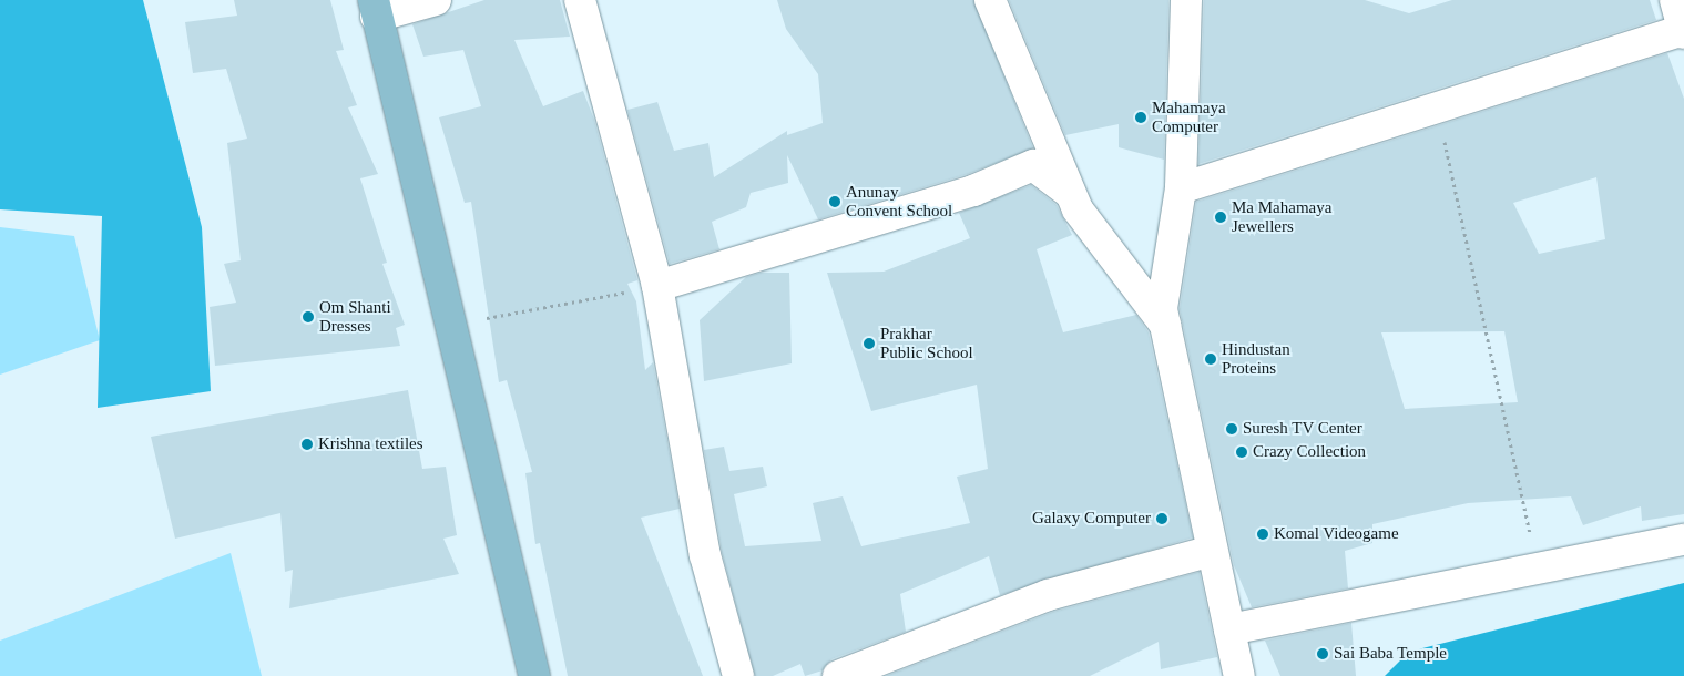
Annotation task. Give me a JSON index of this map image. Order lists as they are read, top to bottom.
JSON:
{
  "places": [
    "Mahamaya Computer",
    "Anunay Convent School",
    "Ma Mahamaya Jewellers",
    "Om Shanti Dresses",
    "Prakhar Public School",
    "Hindustan Proteins",
    "Suresh TV Center",
    "Krishna textiles",
    "Crazy Collection",
    "Galaxy Computer",
    "Komal Videogame",
    "Sai Baba Temple"
  ]
}
